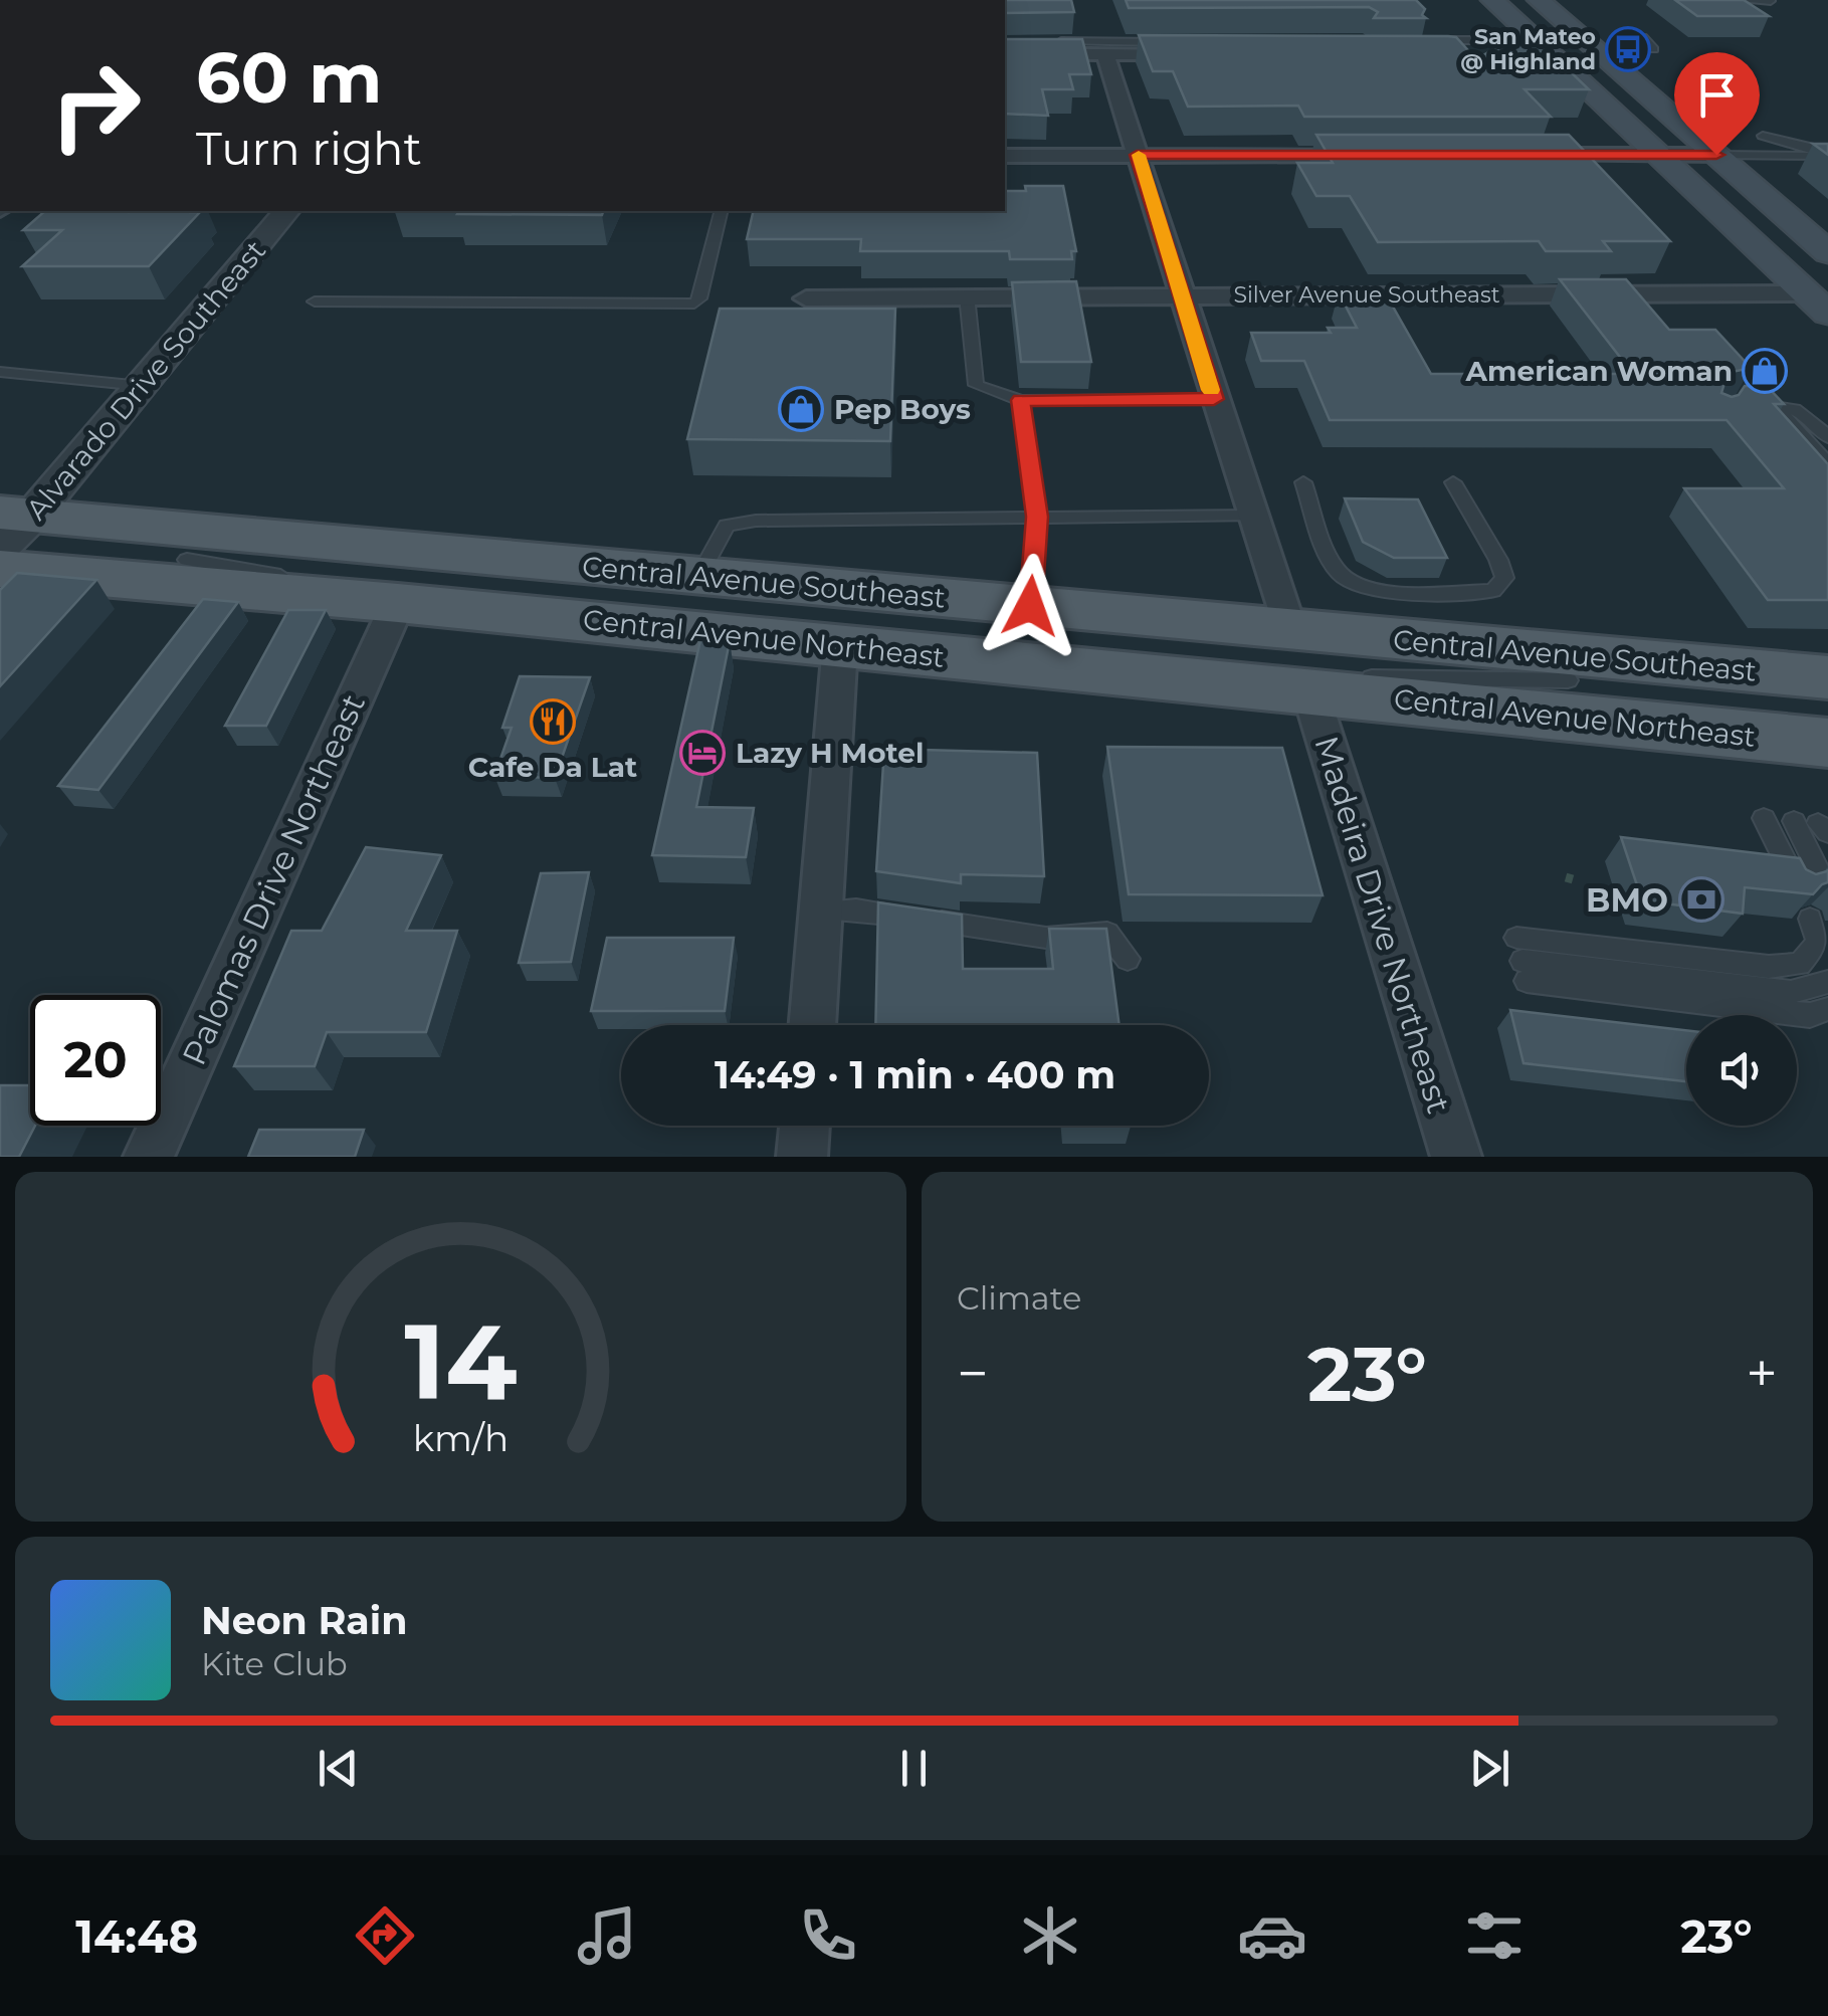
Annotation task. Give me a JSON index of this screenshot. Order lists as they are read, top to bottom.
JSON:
{
  "streets": {
    "main road": ["Central Avenue Southeast", "Central Avenue Northeast"],
    "street": [
      "Silver Avenue Southeast",
      "Alvarado Drive Southeast",
      "Palomas Drive Northeast",
      "Madeira Drive Northeast"
    ]
  },
  "crossings": [
    ["Alvarado Drive Southeast", "Central Avenue Southeast"],
    ["Central Avenue Northeast", "Palomas Drive Northeast"],
    ["Central Avenue Northeast", "Madeira Drive Northeast"]
  ],
  "places": {
    "bus stop": ["San Mateo @ Highland"],
    "shop": ["American Woman", "Pep Boys"],
    "restaurant": ["Cafe Da Lat"],
    "hotel": ["Lazy H Motel"],
    "bank": ["BMO"]
  },
  "page": {
    "turn": ["60 m", "Turn right"],
    "limit": "20",
    "trip": "14:49 · 1 min · 400 m",
    "tile": "Climate",
    "heat": ["−", "23°", "+"],
    "song": ["Neon Rain", "Kite Club"],
    "tabs": ["14:48", "23°"],
    "gauge": ["14", "km/h"]
  }
}
